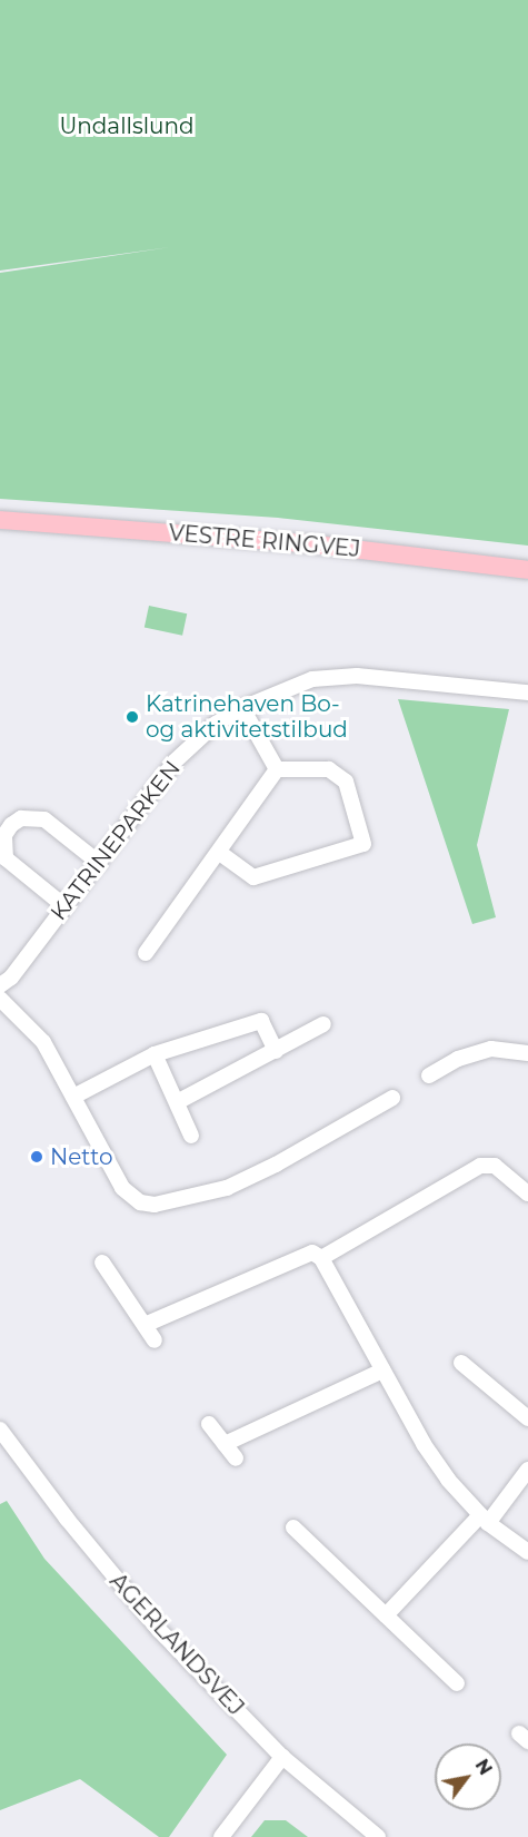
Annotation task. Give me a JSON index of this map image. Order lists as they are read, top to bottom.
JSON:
{
  "streets": {
    "main road": ["VESTRE RINGVEJ"],
    "street": ["KATRINEPARKEN", "AGERLANDSVEJ"]
  },
  "parks": ["Undallslund"],
  "places": ["Katrinehaven Bo- og aktivitetstilbud", "Netto"],
  "north": "top right"
}
